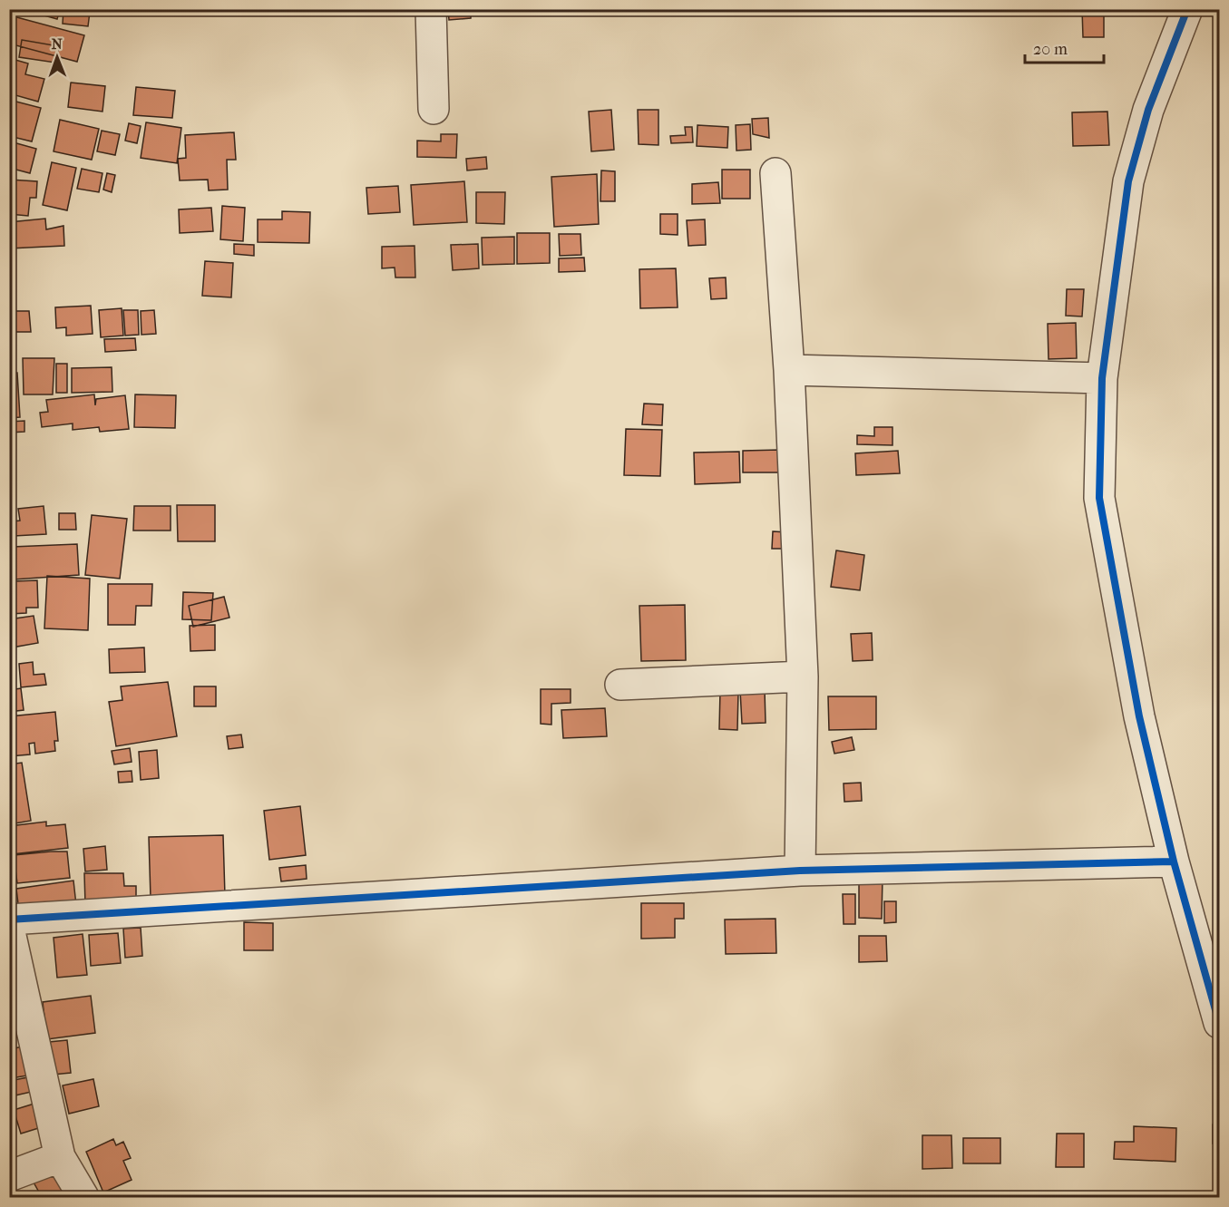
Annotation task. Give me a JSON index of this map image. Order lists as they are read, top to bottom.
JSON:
{
  "scale_bar": "20 m",
  "north": "top"
}
